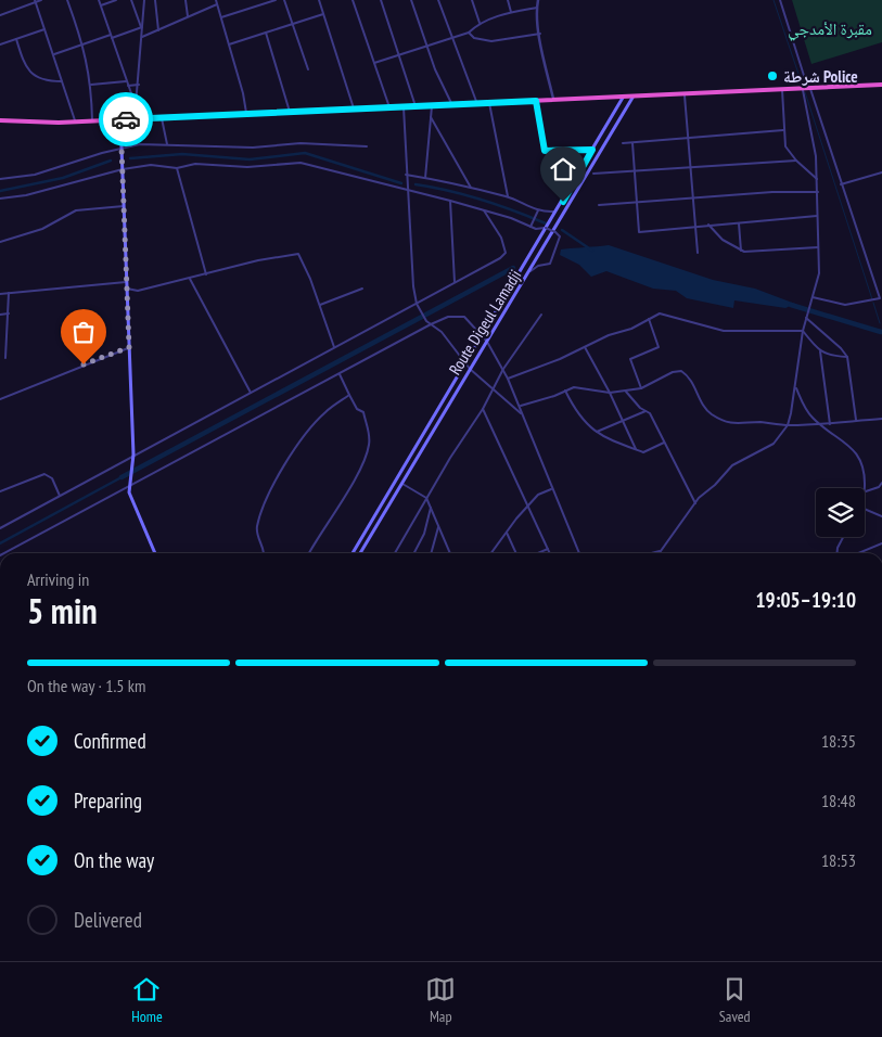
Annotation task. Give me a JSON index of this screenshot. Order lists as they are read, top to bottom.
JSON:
{
  "streets": {
    "main road": ["Route Digeul Lamadji"]
  },
  "parks": ["مقبرة الأمدجي"],
  "places": ["شرطة Police"],
  "page": {
    "heading": ["5 min", "Arriving in", "19:05–19:10"],
    "bar": "On the way · 1.5 km",
    "list": [
      ["Confirmed", "18:35"],
      ["Preparing", "18:48"],
      ["On the way", "18:53"],
      "Delivered"
    ],
    "tabs": ["Home", "Map", "Saved"]
  }
}
